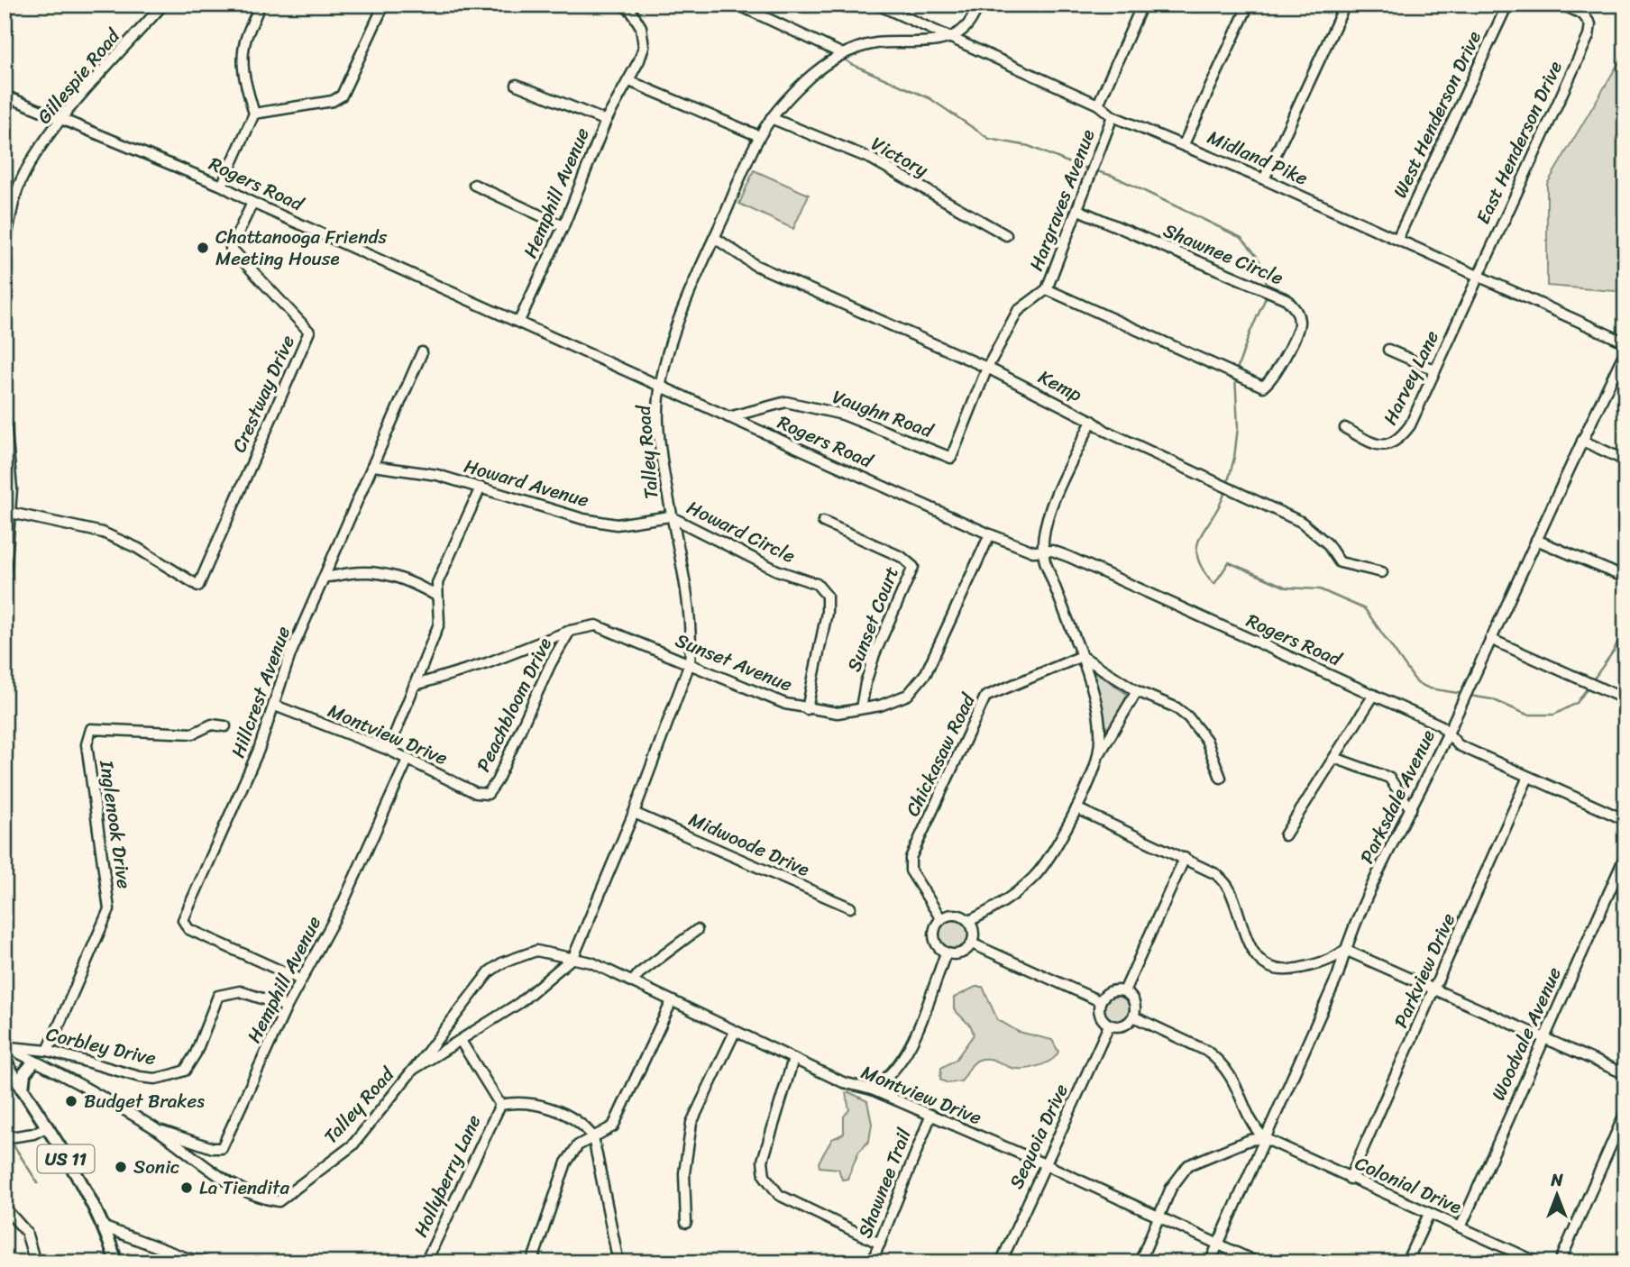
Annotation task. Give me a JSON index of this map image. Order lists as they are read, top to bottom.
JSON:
{
  "streets": {
    "main road": ["US 11"],
    "street": [
      "Gillespie Road",
      "West Henderson Drive",
      "East Henderson Drive",
      "Victory",
      "Midland Pike",
      "Rogers Road",
      "Hemphill Avenue",
      "Hargraves Avenue",
      "Shawnee Circle",
      "Harvey Lane",
      "Kemp",
      "Crestway Drive",
      "Vaughn Road",
      "Talley Road",
      "Howard Avenue",
      "Howard Circle",
      "Sunset Court",
      "Sunset Avenue",
      "Hillcrest Avenue",
      "Peachbloom Drive",
      "Montview Drive",
      "Chickasaw Road",
      "Parksdale Avenue",
      "Inglenook Drive",
      "Midwoode Drive",
      "Parkview Drive",
      "Woodvale Avenue",
      "Corbley Drive",
      "Sequoia Drive",
      "Hollyberry Lane",
      "Shawnee Trail",
      "Colonial Drive"
    ]
  },
  "crossings": [
    ["Gillespie Road", "Rogers Road"],
    ["West Henderson Drive", "Midland Pike"],
    ["East Henderson Drive", "Midland Pike"],
    ["East Henderson Drive", "Harvey Lane"],
    ["Victory", "Talley Road"],
    ["Midland Pike", "Hargraves Avenue"],
    ["Midland Pike", "Harvey Lane"],
    ["Midland Pike", "Talley Road"],
    ["Rogers Road", "Hemphill Avenue"],
    ["Rogers Road", "Crestway Drive"],
    ["Rogers Road", "Vaughn Road"],
    ["Rogers Road", "Talley Road"],
    ["Rogers Road", "Sunset Avenue"],
    ["Rogers Road", "Parksdale Avenue"],
    ["Rogers Road", "Parkview Drive"],
    ["Hemphill Avenue", "Talley Road"],
    ["Hemphill Avenue", "Hillcrest Avenue"],
    ["Hemphill Avenue", "Montview Drive"],
    ["Hemphill Avenue", "Corbley Drive"],
    ["Hargraves Avenue", "Shawnee Circle"],
    ["Hargraves Avenue", "Kemp"],
    ["Hargraves Avenue", "Vaughn Road"],
    ["Kemp", "Talley Road"],
    ["Talley Road", "Howard Avenue"],
    ["Talley Road", "Howard Circle"],
    ["Talley Road", "Sunset Avenue"],
    ["Talley Road", "Montview Drive"],
    ["Talley Road", "Midwoode Drive"],
    ["Talley Road", "Corbley Drive"],
    ["Howard Avenue", "Howard Circle"],
    ["Howard Avenue", "Hillcrest Avenue"],
    ["Howard Circle", "Sunset Avenue"],
    ["Sunset Court", "Sunset Avenue"],
    ["Sunset Avenue", "Peachbloom Drive"],
    ["Hillcrest Avenue", "Montview Drive"],
    ["Peachbloom Drive", "Montview Drive"],
    ["Montview Drive", "Parksdale Avenue"],
    ["Montview Drive", "Sequoia Drive"],
    ["Montview Drive", "Shawnee Trail"],
    ["Parksdale Avenue", "Colonial Drive"],
    ["Inglenook Drive", "Corbley Drive"],
    ["Parkview Drive", "Colonial Drive"],
    ["Woodvale Avenue", "Colonial Drive"]
  ],
  "places": [
    "Chattanooga Friends Meeting House",
    "Budget Brakes",
    "Sonic",
    "La Tiendita"
  ],
  "north": "top"
}
